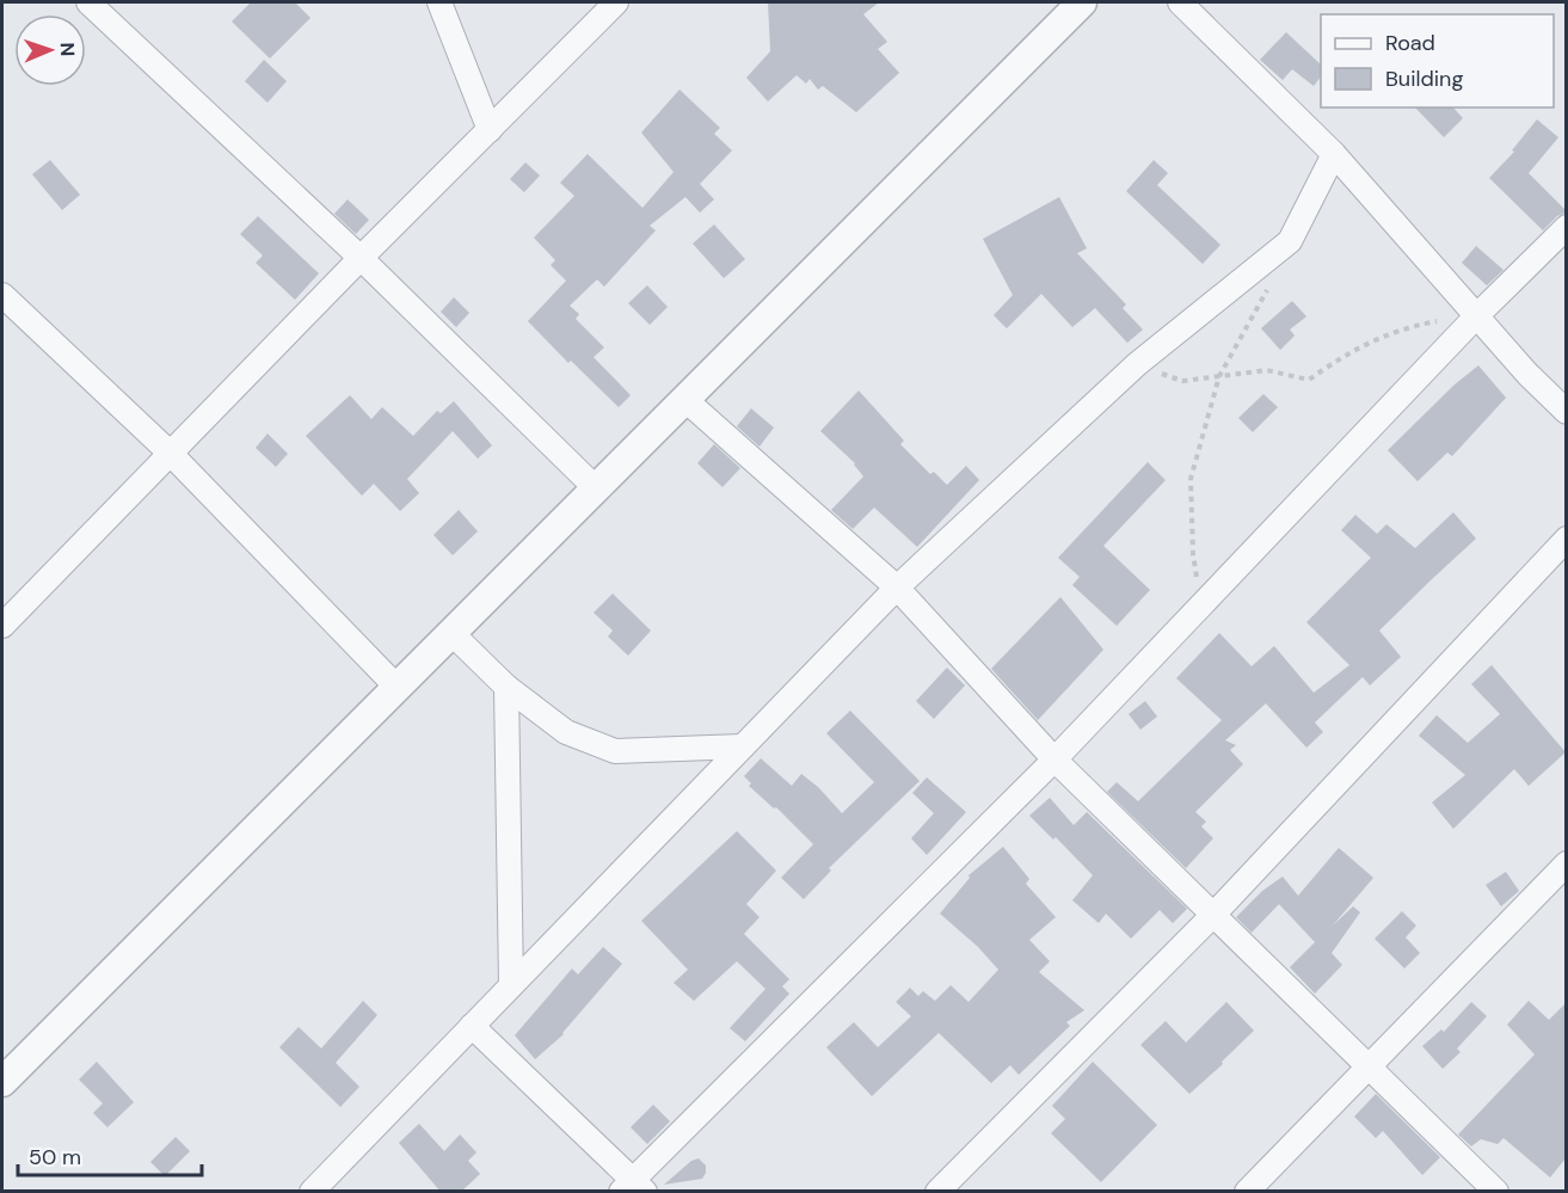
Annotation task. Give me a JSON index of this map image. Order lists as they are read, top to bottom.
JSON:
{
  "legend": ["Road", "Building"],
  "scale_bar": "50 m",
  "north": "right"
}
